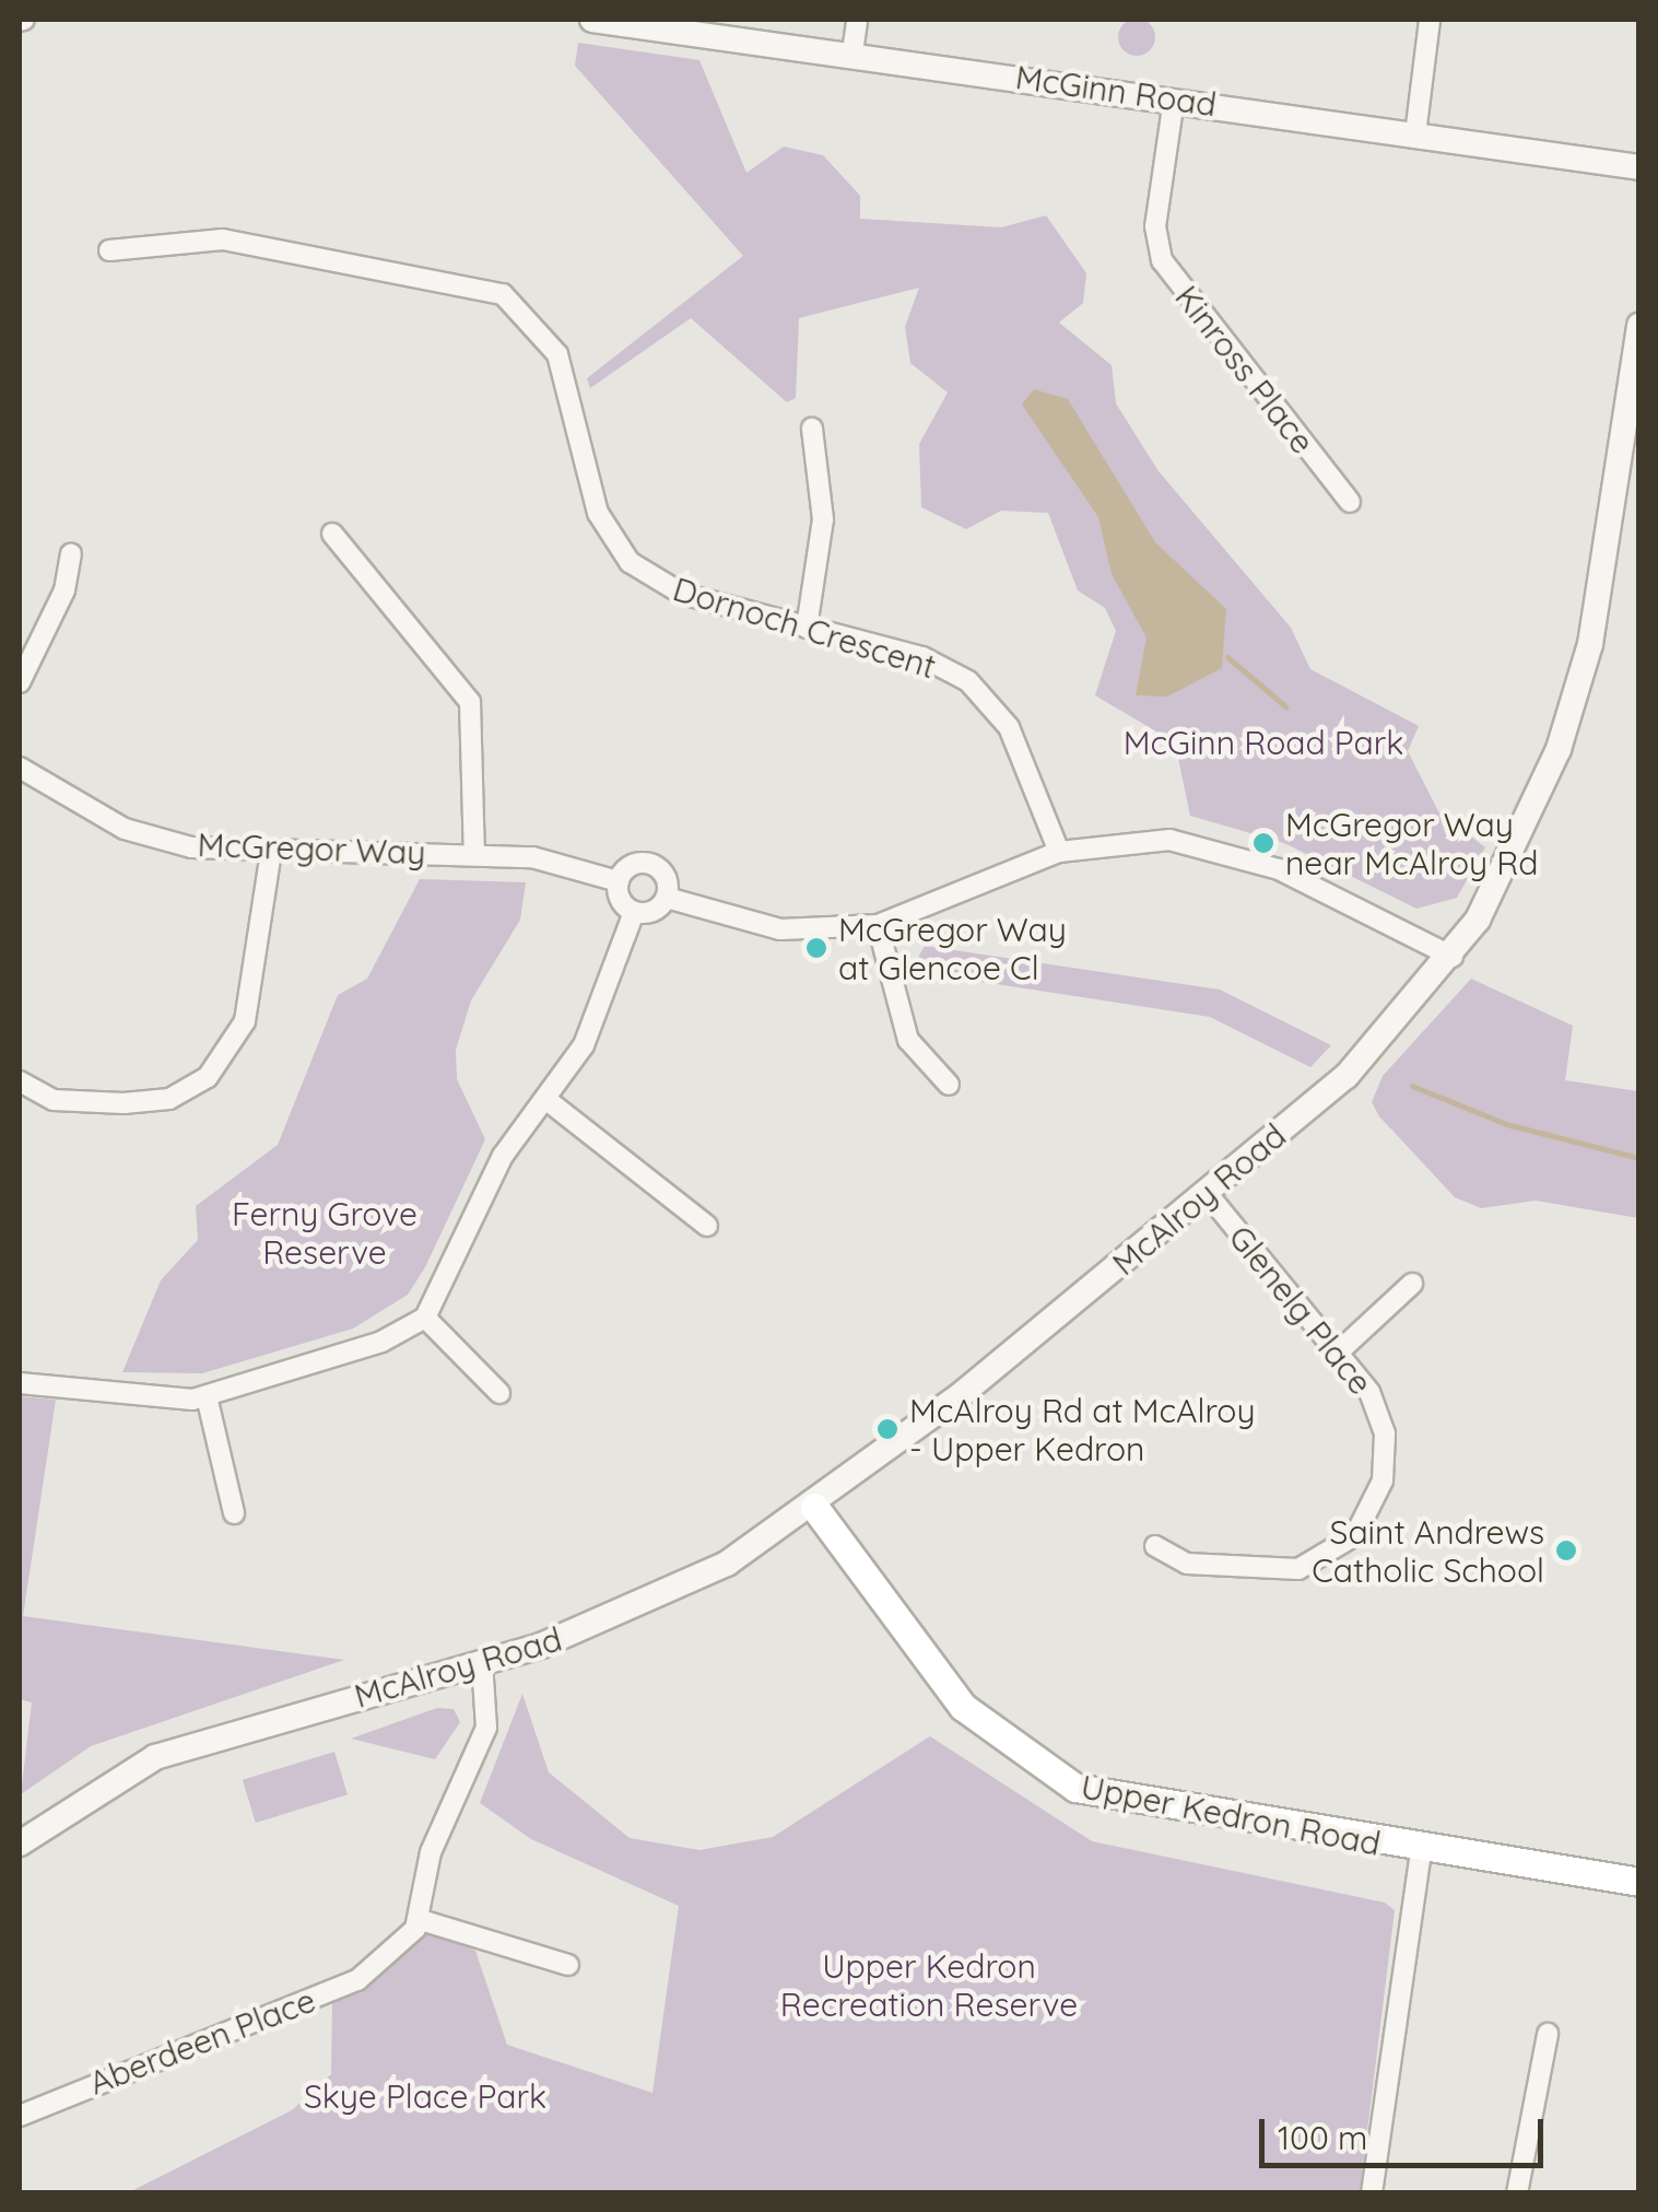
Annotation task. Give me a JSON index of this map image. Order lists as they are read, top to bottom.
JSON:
{
  "streets": {
    "main road": ["Upper Kedron Road"],
    "street": [
      "McGinn Road",
      "Kinross Place",
      "Dornoch Crescent",
      "McGregor Way",
      "McAlroy Road",
      "Glenelg Place",
      "Aberdeen Place"
    ]
  },
  "crossings": [
    ["McGinn Road", "Kinross Place"],
    ["McAlroy Road", "Glenelg Place"],
    ["McAlroy Road", "Upper Kedron Road"]
  ],
  "parks": [
    "McGinn Road Park",
    "Ferny Grove Reserve",
    "Upper Kedron Recreation Reserve",
    "Skye Place Park"
  ],
  "places": [
    "McGregor Way near McAlroy Rd",
    "McGregor Way at Glencoe Cl",
    "McAlroy Rd at McAlroy - Upper Kedron",
    "Saint Andrews Catholic School"
  ],
  "scale_bar": "100 m"
}
